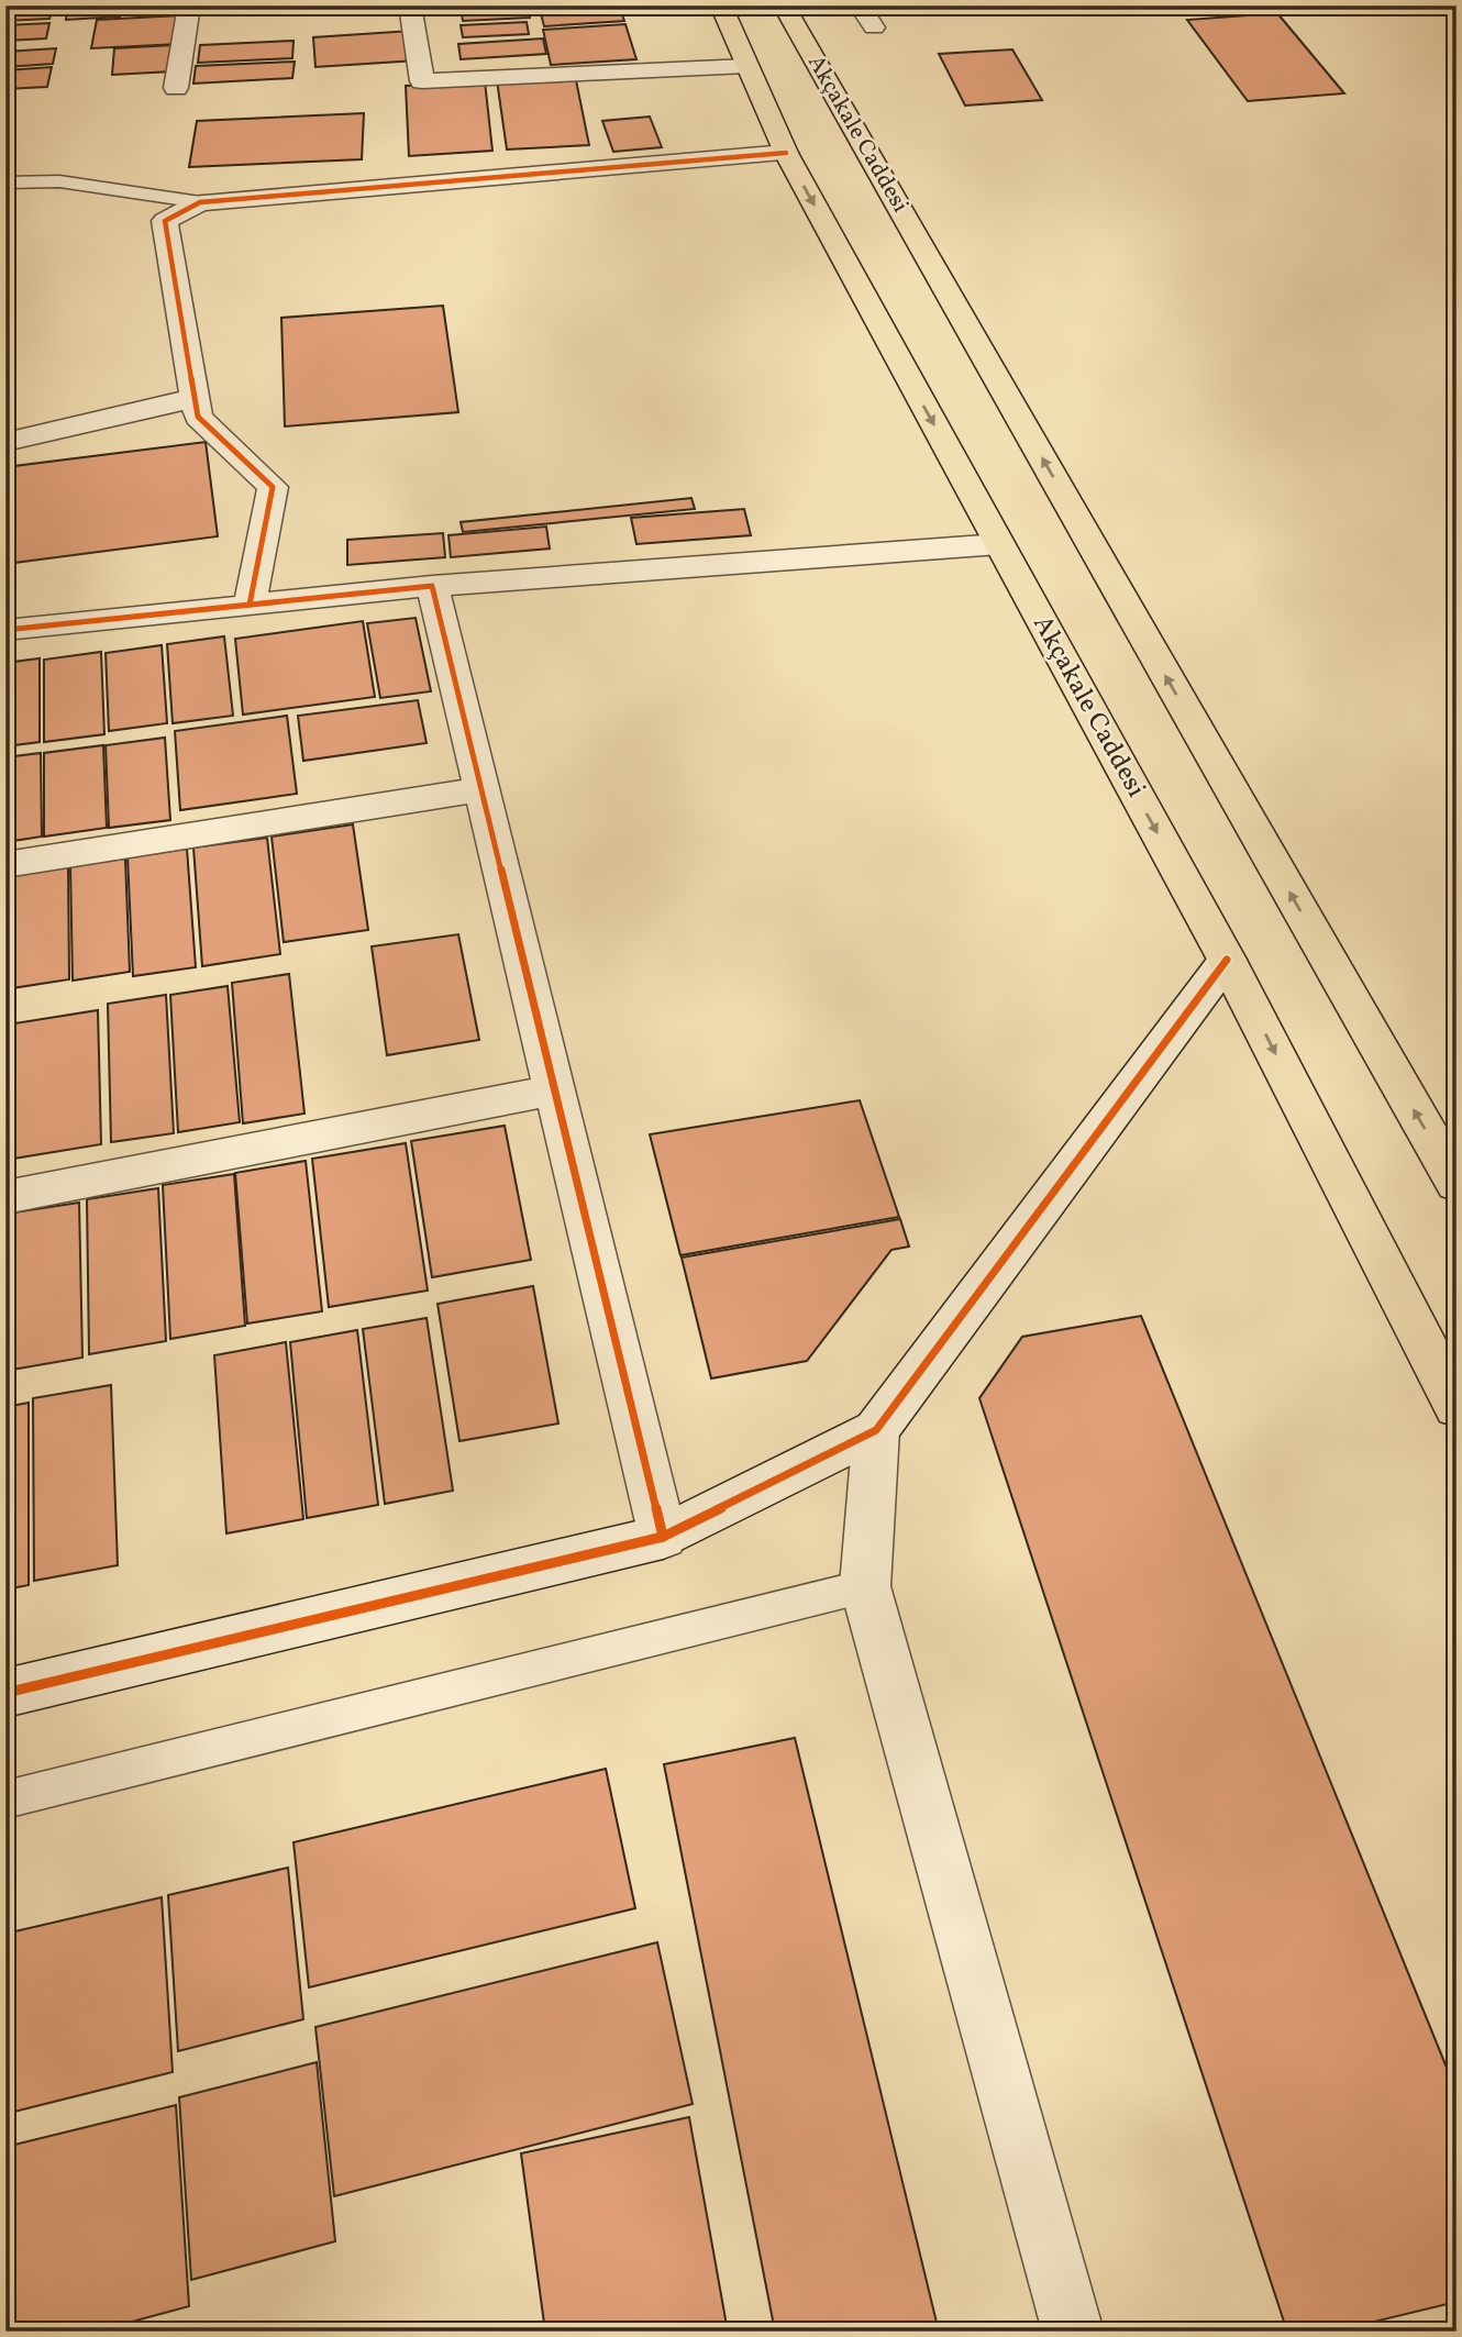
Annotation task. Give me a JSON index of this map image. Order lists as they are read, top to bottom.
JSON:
{
  "streets": {
    "main road": ["Akçakale Caddesi"]
  }
}
